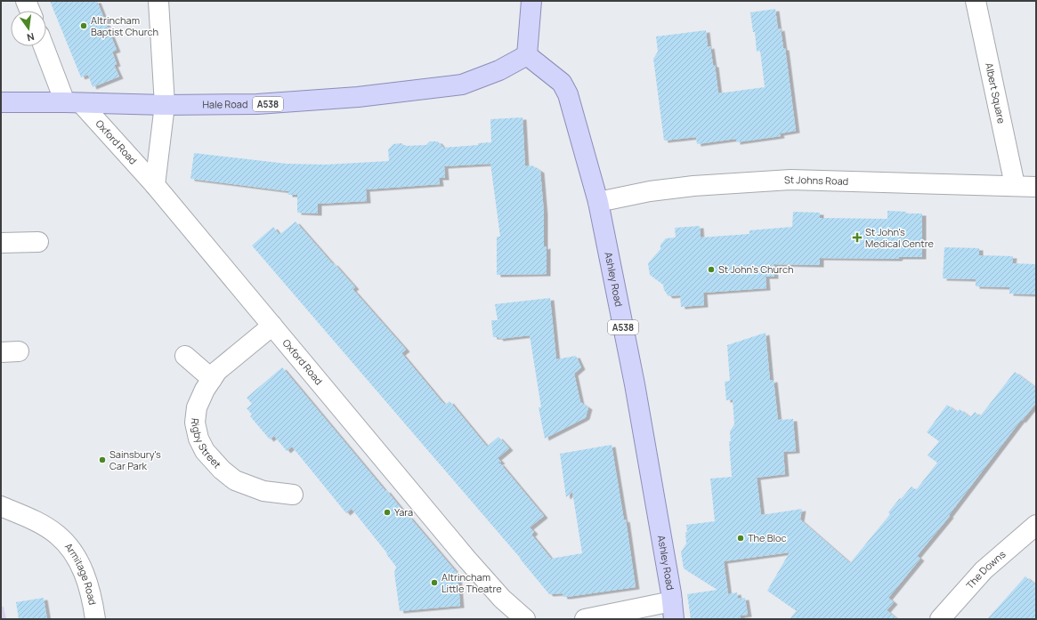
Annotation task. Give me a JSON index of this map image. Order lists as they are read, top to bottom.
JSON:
{
  "streets": {
    "main road": ["A538", "Hale Road", "Ashley Road"],
    "street": [
      "Albert Square",
      "Oxford Road",
      "St Johns Road",
      "Rigby Street",
      "The Downs",
      "Armitage Road"
    ]
  },
  "crossings": [
    ["Albert Square", "St Johns Road"],
    ["Hale Road", "Oxford Road"],
    ["Hale Road", "Ashley Road"],
    ["Oxford Road", "Rigby Street"],
    ["St Johns Road", "Ashley Road"]
  ],
  "places": {
    "other": [
      "Altrincham Baptist Church",
      "St John's Church",
      "Sainsbury's Car Park",
      "Yara",
      "The Bloc",
      "Altrincham Little Theatre"
    ],
    "health": ["St John's Medical Centre"]
  },
  "north": "bottom"
}
